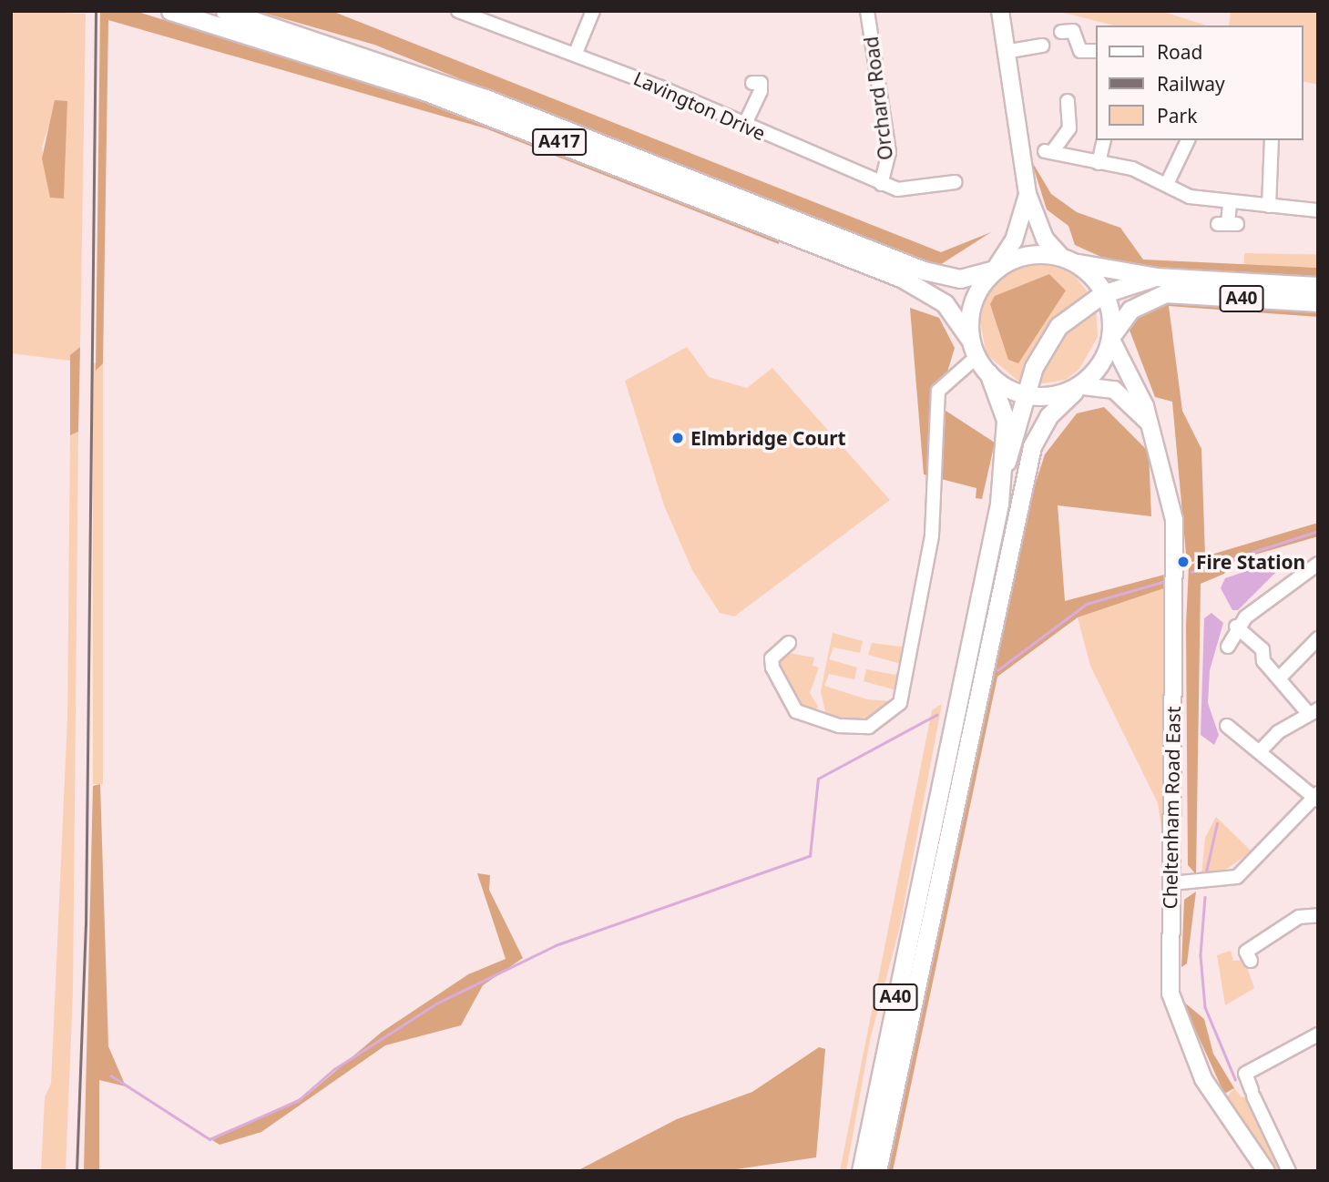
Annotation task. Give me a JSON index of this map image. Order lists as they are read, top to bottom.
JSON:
{
  "streets": {
    "highway": ["A417", "A40"],
    "main road": ["Cheltenham Road East"],
    "street": ["Orchard Road", "Lavington Drive"]
  },
  "crossings": [
    ["Orchard Road", "Lavington Drive"],
    ["A417", "A40"],
    ["A40", "Cheltenham Road East"]
  ],
  "places": ["Elmbridge Court", "Fire Station"],
  "legend": ["Road", "Railway", "Park"]
}
